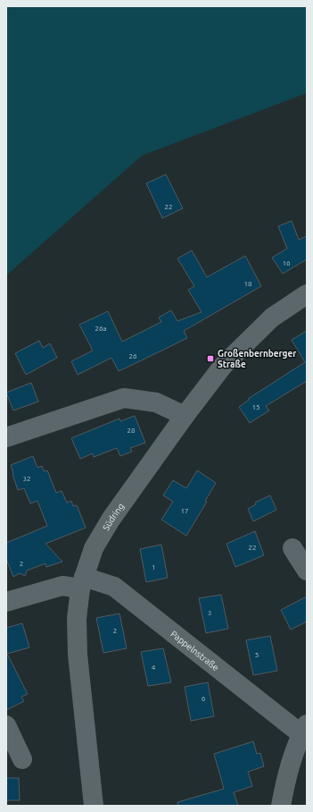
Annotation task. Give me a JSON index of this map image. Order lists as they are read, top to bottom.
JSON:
{
  "streets": {
    "street": ["Südring", "Pappelnstraße"]
  },
  "crossings": [
    ["Südring", "Pappelnstraße"]
  ],
  "places": {
    "transit": ["Großenbernberger Straße"]
  },
  "house_numbers": [
    "22",
    "16",
    "18",
    "26a",
    "26",
    "15",
    "28",
    "32",
    "17",
    "22",
    "2",
    "1",
    "3",
    "2",
    "5",
    "4",
    "6"
  ]
}
